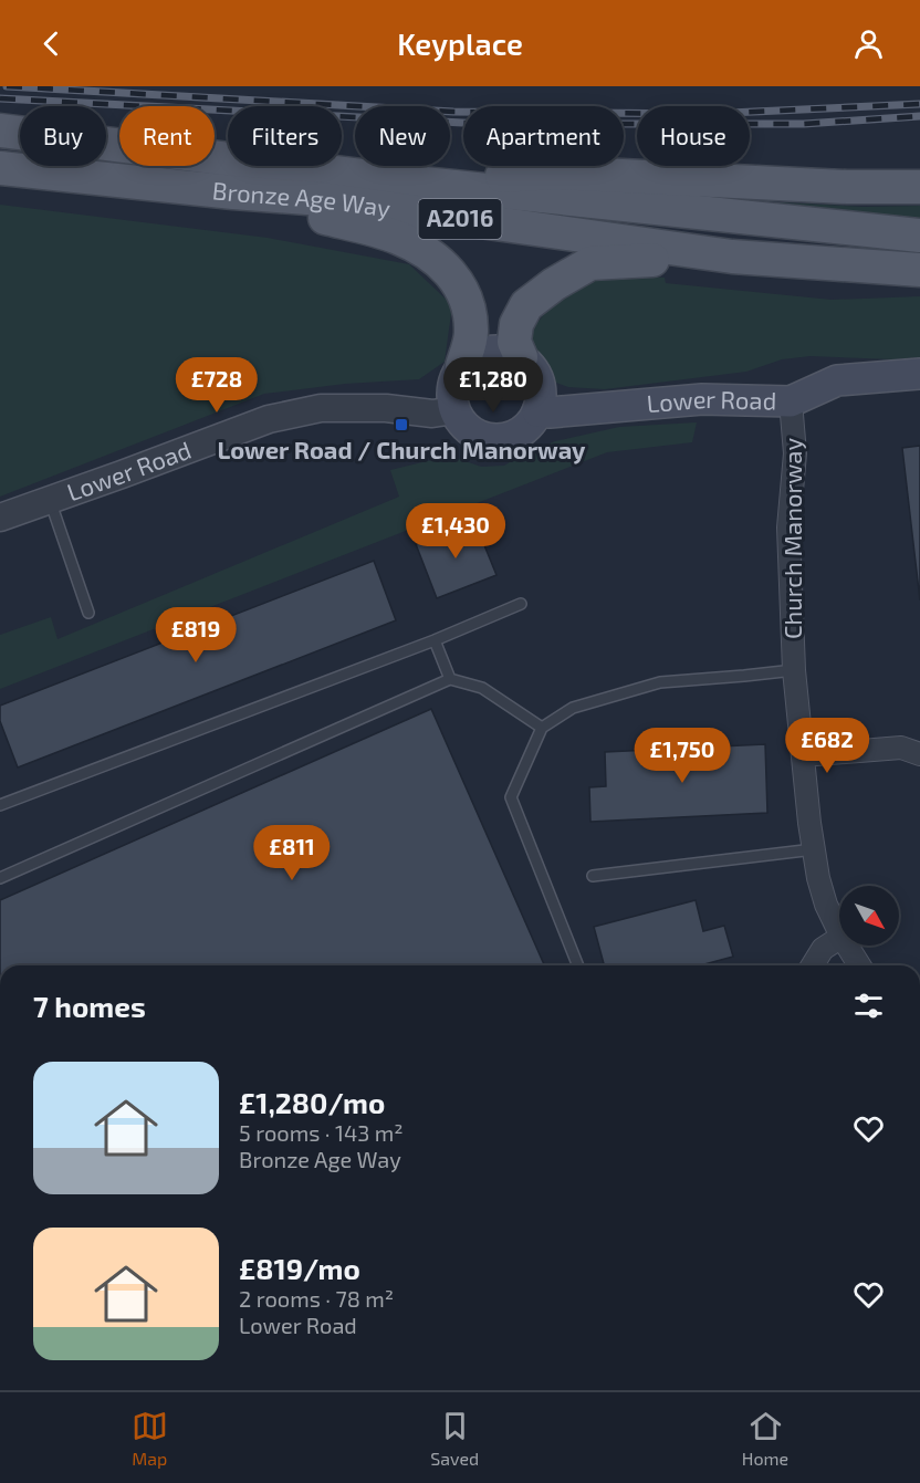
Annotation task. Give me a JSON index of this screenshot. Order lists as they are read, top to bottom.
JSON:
{
  "streets": {
    "main road": ["Bronze Age Way", "A2016", "Lower Road"],
    "street": ["Church Manorway"]
  },
  "crossings": [
    ["Lower Road", "Church Manorway"]
  ],
  "places": {
    "transit": ["Lower Road / Church Manorway"]
  },
  "north": "bottom right",
  "page": {
    "header": "Keyplace",
    "chip": [
      "Buy",
      "Rent",
      "Filters",
      "New",
      "Apartment",
      "House"
    ],
    "price": [
      "£728",
      "£1,280",
      "£1,430",
      "£819",
      "£682",
      "£1,750",
      "£811"
    ],
    "heading": "7 homes",
    "list": [
      {
        "name": "£1,280/mo",
        "note": "5 rooms · 143 m² · Bronze Age Way"
      },
      {
        "name": "£819/mo",
        "note": "2 rooms · 78 m² · Lower Road"
      }
    ],
    "tabs": ["Map", "Saved", "Home"]
  }
}
